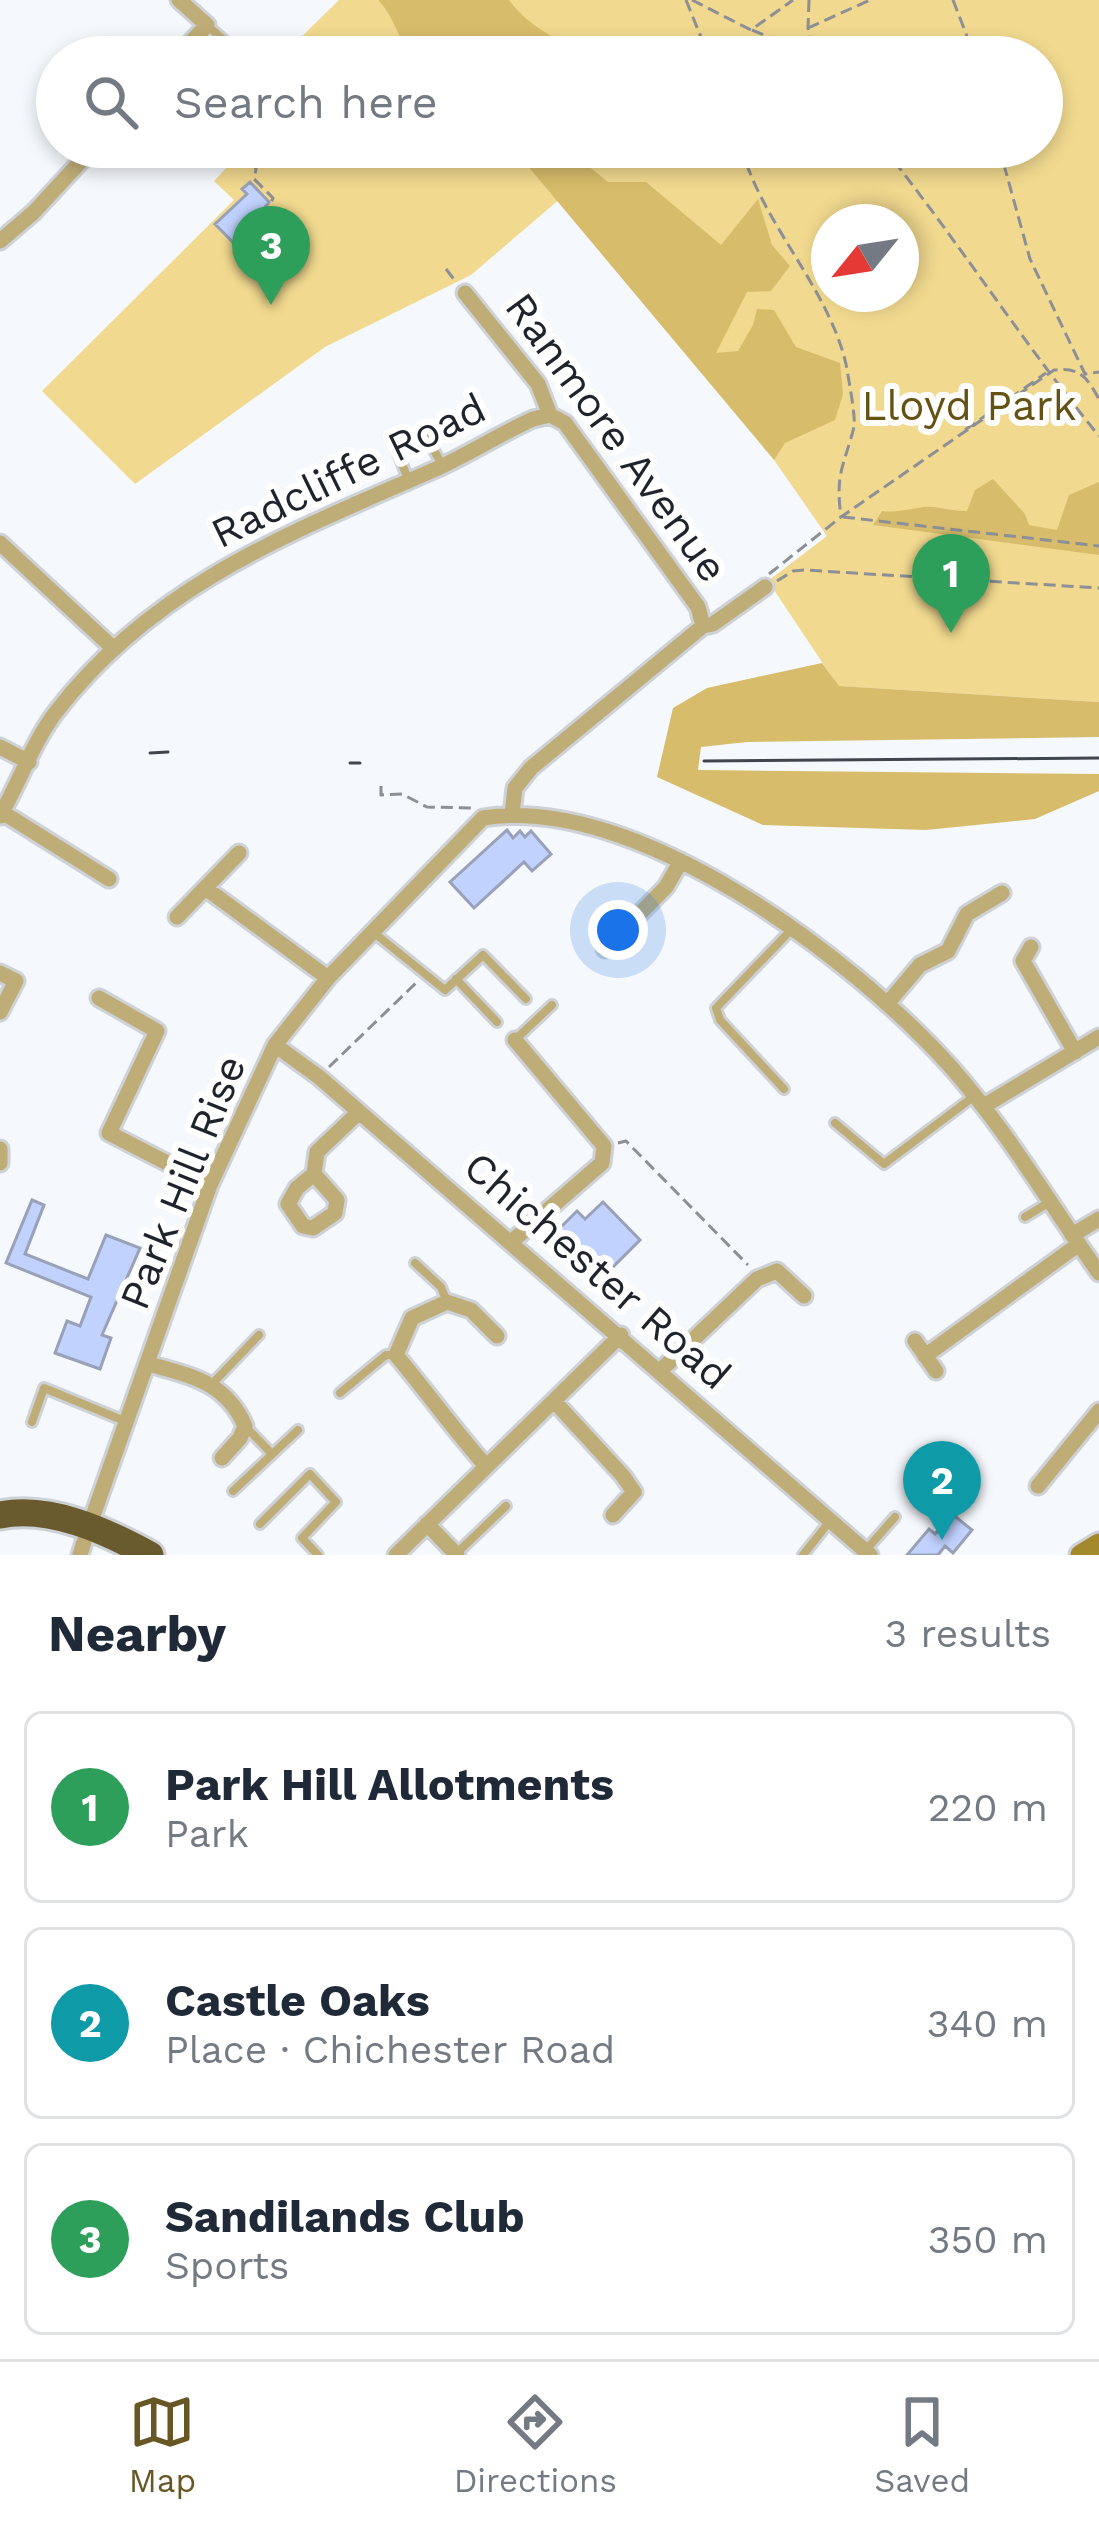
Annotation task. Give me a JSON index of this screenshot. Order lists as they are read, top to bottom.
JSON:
{
  "streets": {
    "street": [
      "Ranmore Avenue",
      "Radcliffe Road",
      "Park Hill Rise",
      "Chichester Road"
    ]
  },
  "crossings": [
    ["Ranmore Avenue", "Radcliffe Road"],
    ["Park Hill Rise", "Chichester Road"]
  ],
  "parks": ["Lloyd Park"],
  "north": "bottom left",
  "page": {
    "search": "Search here",
    "pins": ["3", "1", "2"],
    "heading": ["Nearby", "3 results"],
    "list": [
      {
        "mark": "1",
        "name": "Park Hill Allotments",
        "note": "Park",
        "value": "220 m"
      },
      {
        "mark": "2",
        "name": "Castle Oaks",
        "note": "Place · Chichester Road",
        "value": "340 m"
      },
      {
        "mark": "3",
        "name": "Sandilands Club",
        "note": "Sports",
        "value": "350 m"
      }
    ],
    "nav": ["Map", "Directions", "Saved"]
  }
}
